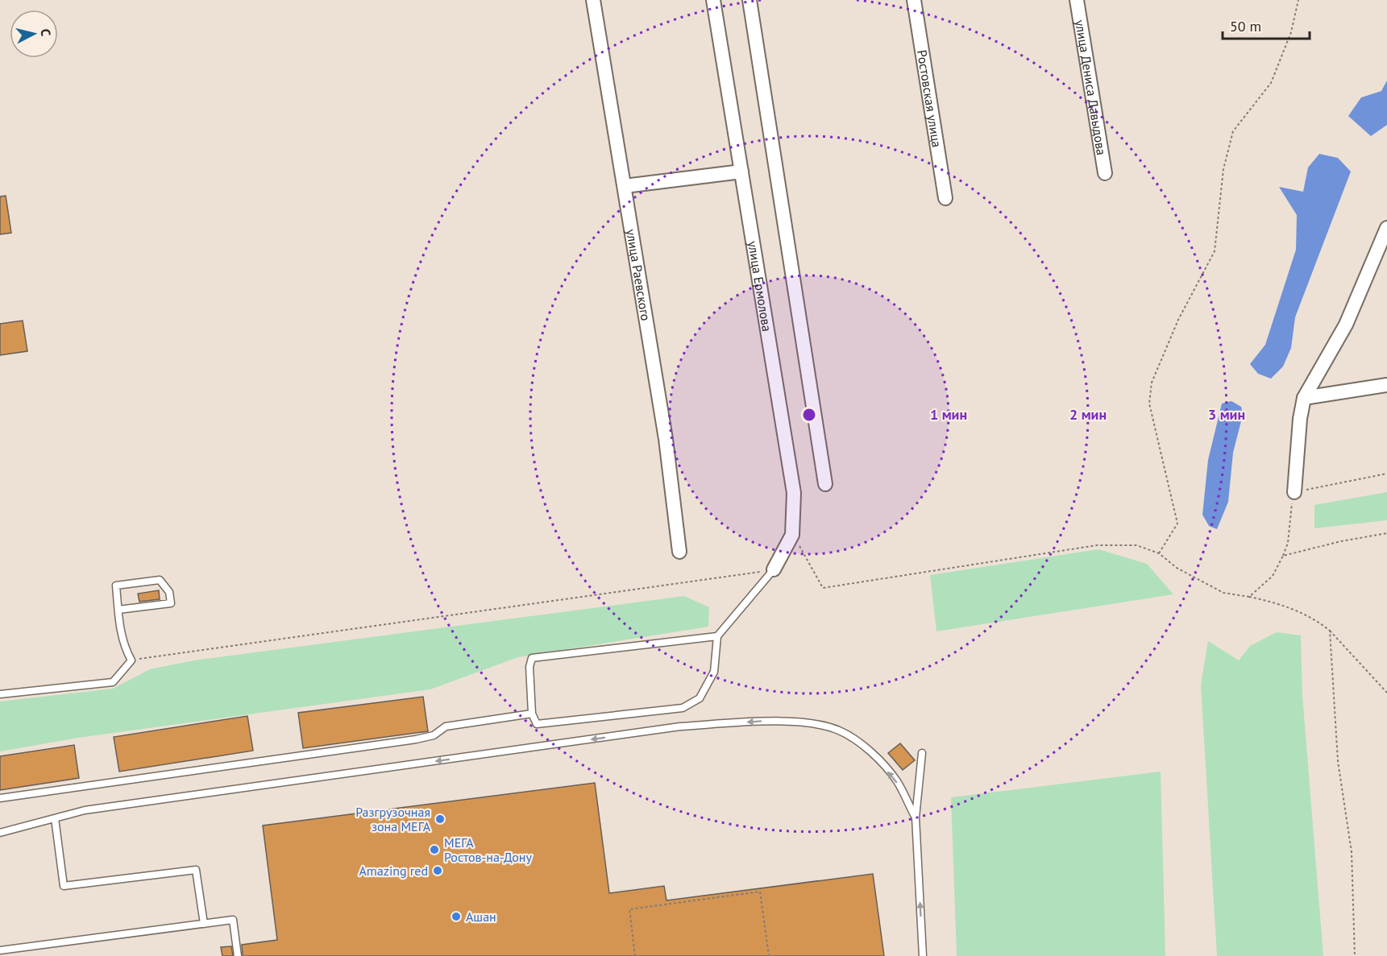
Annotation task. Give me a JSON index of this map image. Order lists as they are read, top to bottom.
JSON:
{
  "streets": {
    "street": [
      "улица Дениса Давыдова",
      "Ростовская улица",
      "улица Раевского",
      "улица Ермолова"
    ]
  },
  "places": [
    "Разгрузочная зона МЕГА",
    "МЕГА Ростов-на-Дону",
    "Amazing red",
    "Ашан"
  ],
  "scale_bar": "50 m",
  "north": "right",
  "rings": ["1 мин", "2 мин", "3 мин"]
}
